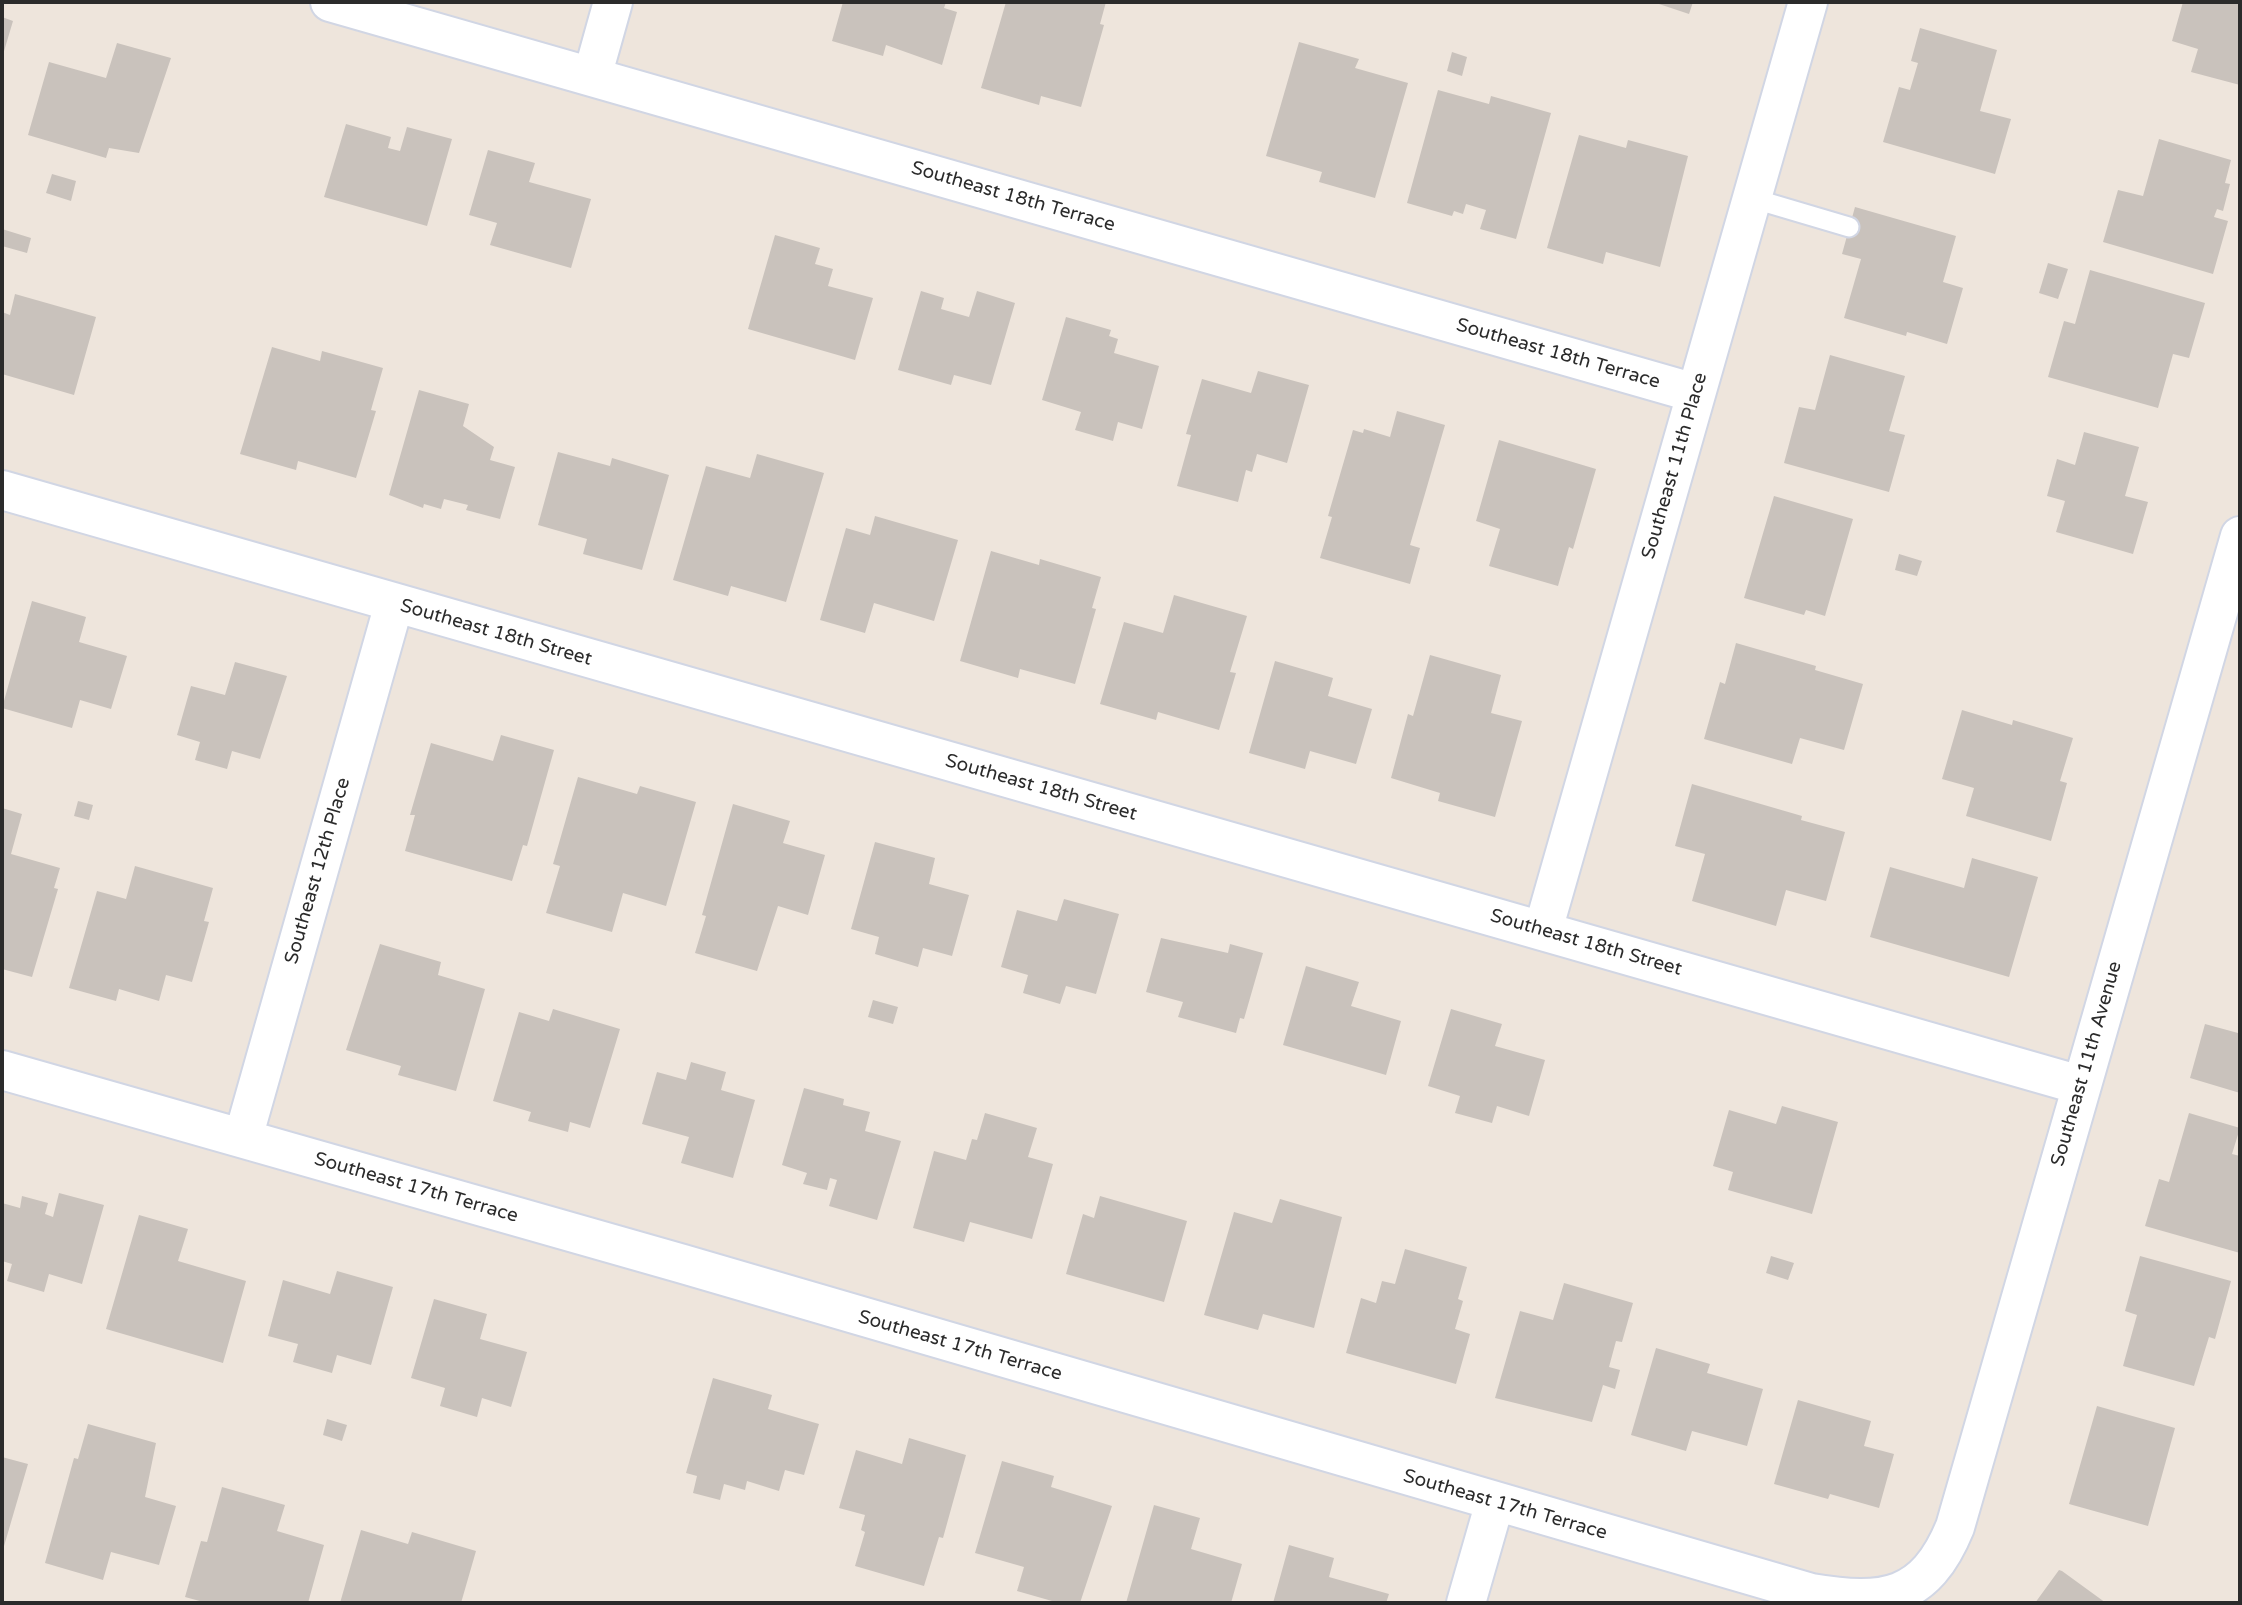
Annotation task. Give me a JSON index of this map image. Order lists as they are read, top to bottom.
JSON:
{
  "streets": {
    "street": [
      "Southeast 18th Terrace",
      "Southeast 11th Place",
      "Southeast 18th Street",
      "Southeast 12th Place",
      "Southeast 11th Avenue",
      "Southeast 17th Terrace"
    ]
  },
  "crossings": [
    ["Southeast 18th Terrace", "Southeast 11th Place"],
    ["Southeast 11th Place", "Southeast 18th Street"],
    ["Southeast 18th Street", "Southeast 12th Place"],
    ["Southeast 18th Street", "Southeast 11th Avenue"],
    ["Southeast 12th Place", "Southeast 17th Terrace"],
    ["Southeast 11th Avenue", "Southeast 17th Terrace"]
  ]
}
